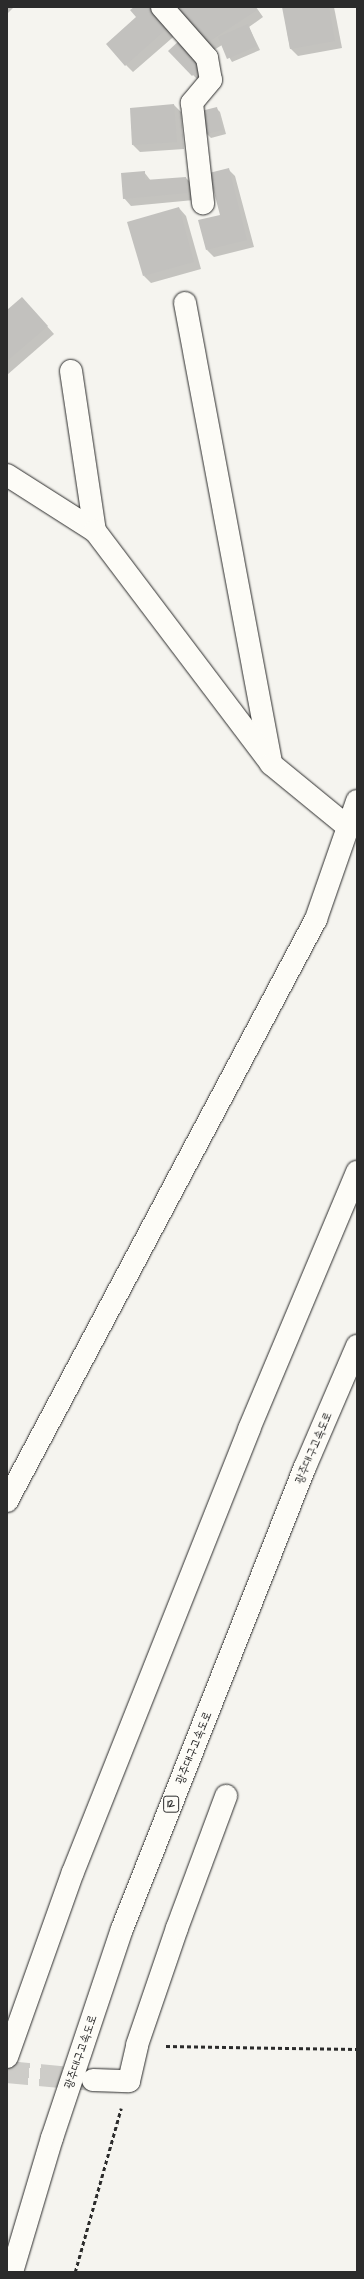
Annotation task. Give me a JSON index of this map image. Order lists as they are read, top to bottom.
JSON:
{
  "streets": {
    "main road": ["광주대구고속도로", "12"]
  }
}
